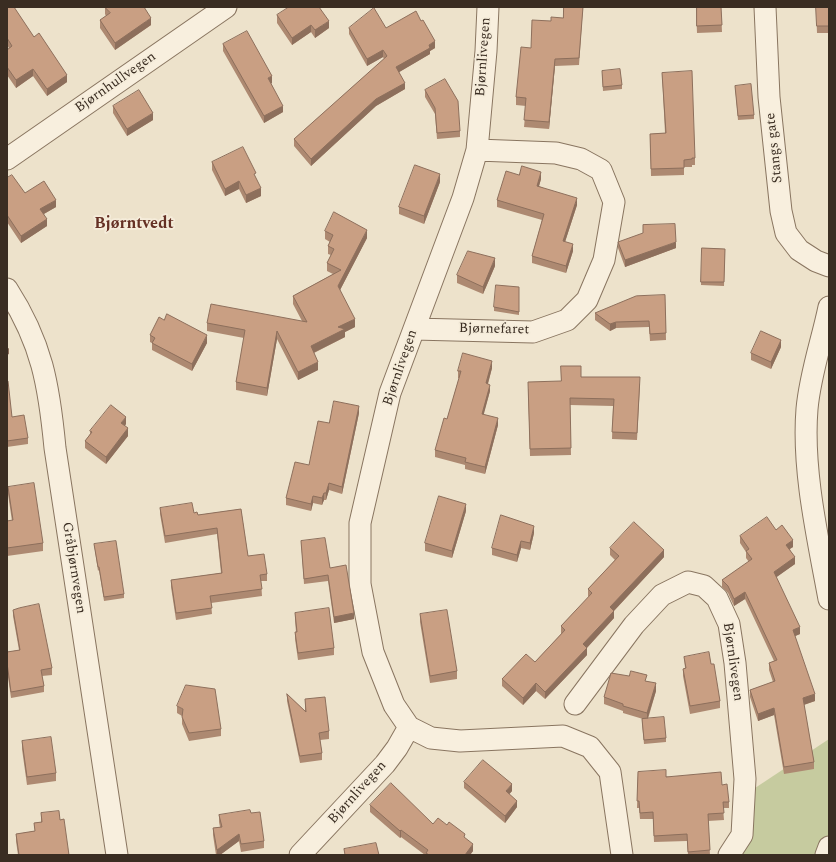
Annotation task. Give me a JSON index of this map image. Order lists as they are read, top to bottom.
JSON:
{
  "streets": {
    "street": [
      "Bjørnlivegen",
      "Bjørnhullvegen",
      "Stangs gate",
      "Bjørnefaret",
      "Gråbjørnvegen"
    ]
  },
  "crossings": [
    ["Bjørnlivegen", "Bjørnefaret"]
  ],
  "districts": ["Bjørntvedt"]
}
